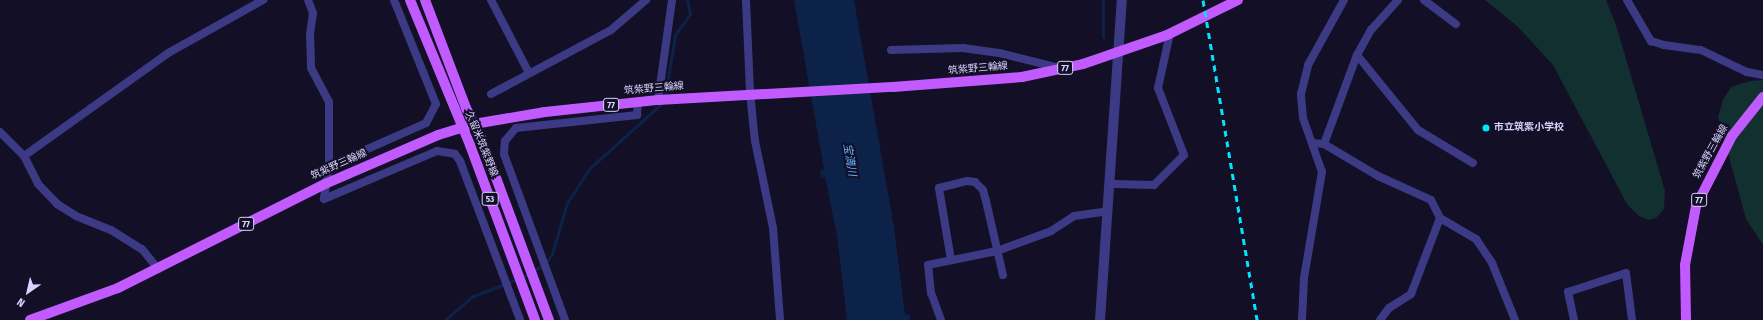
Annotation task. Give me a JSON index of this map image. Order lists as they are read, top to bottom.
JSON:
{
  "streets": {
    "main road": [
      "77",
      "筑紫野三輪線",
      "久留米筑紫野線",
      "53"
    ]
  },
  "crossings": [
    ["筑紫野三輪線", "久留米筑紫野線"]
  ],
  "water": ["宝満川"],
  "places": ["市立筑紫小学校"],
  "north": "bottom left"
}
